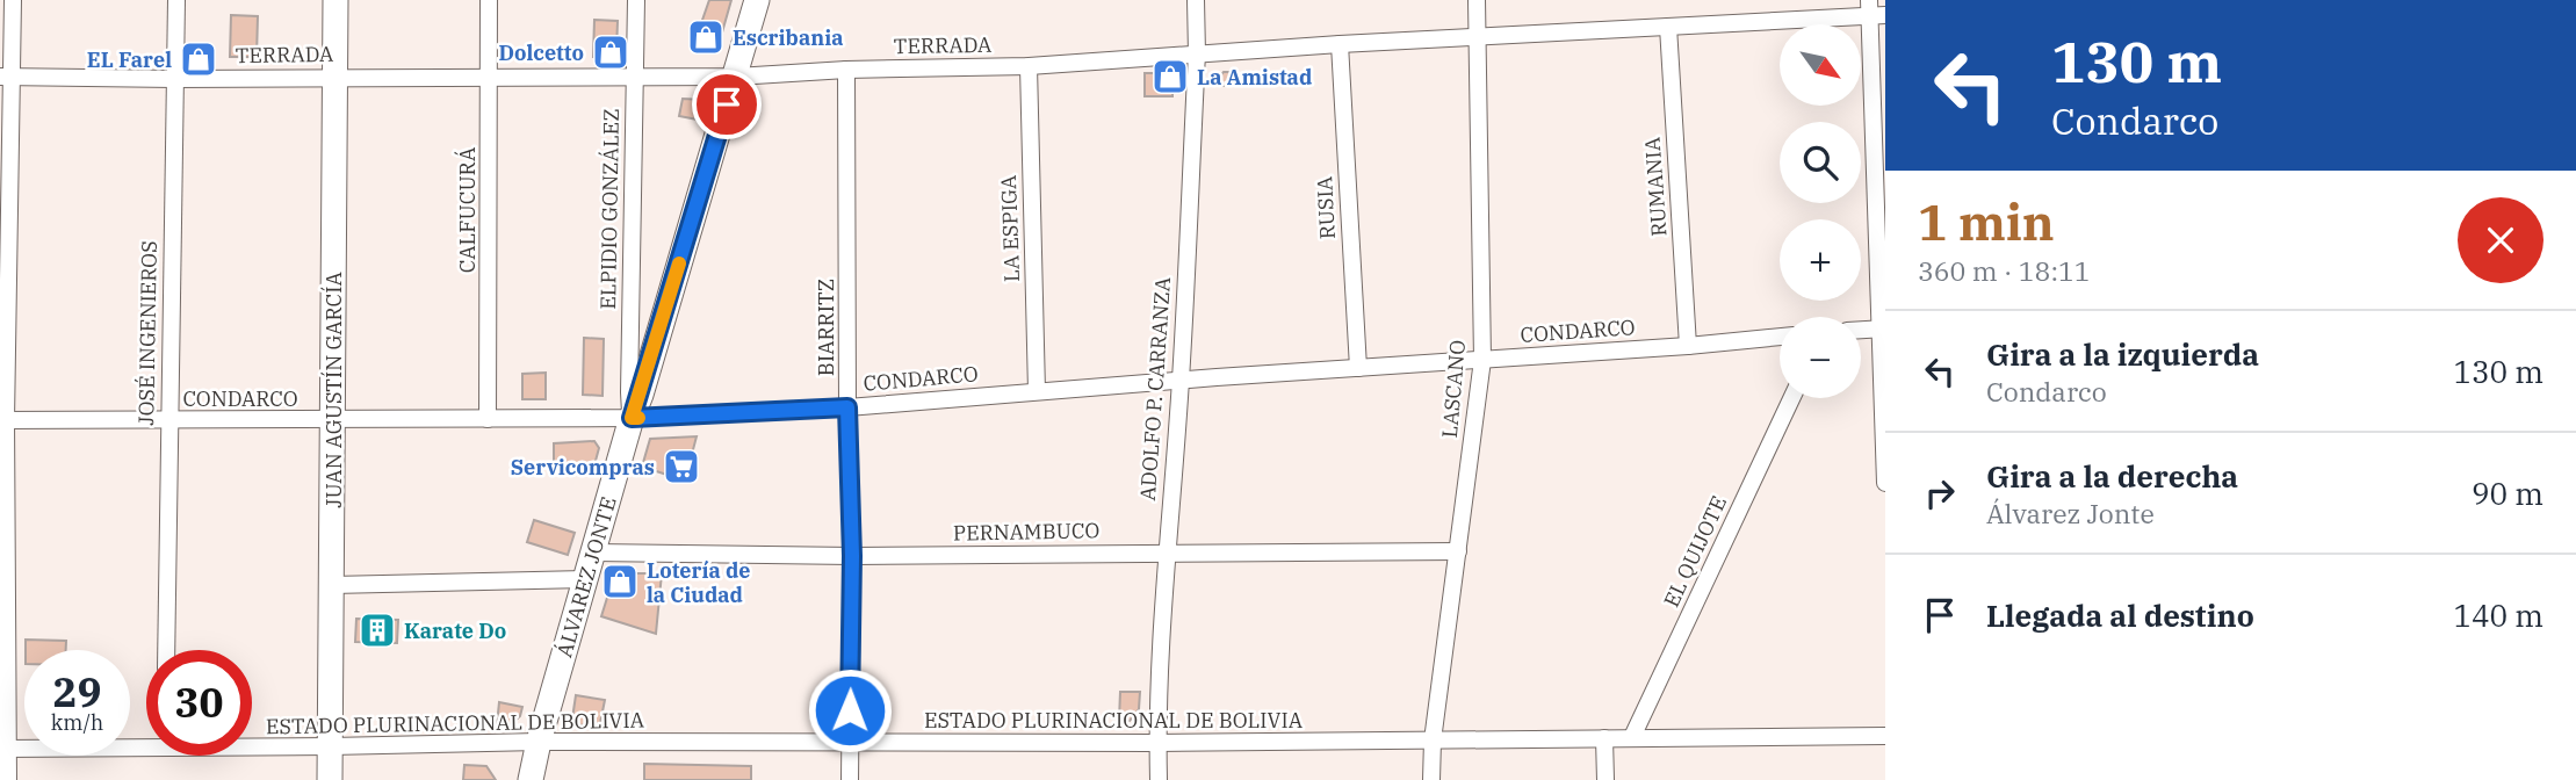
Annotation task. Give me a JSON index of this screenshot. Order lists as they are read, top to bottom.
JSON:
{
  "streets": {
    "street": [
      "TERRADA",
      "RUMANIA",
      "RUSIA",
      "ELPIDIO GONZÁLEZ",
      "CALFUCURÁ",
      "LA ESPIGA",
      "BIARRITZ",
      "CONDARCO",
      "JOSÉ INGENIEROS",
      "ADOLFO P. CARRANZA",
      "LASCANO",
      "JUAN AGUSTÍN GARCÍA",
      "PERNAMBUCO",
      "EL QUIJOTE",
      "ÁLVAREZ JONTE",
      "ESTADO PLURINACIONAL DE BOLIVIA"
    ]
  },
  "crossings": [
    ["TERRADA", "RUMANIA"],
    ["TERRADA", "RUSIA"],
    ["TERRADA", "ELPIDIO GONZÁLEZ"],
    ["TERRADA", "CALFUCURÁ"],
    ["TERRADA", "LA ESPIGA"],
    ["TERRADA", "BIARRITZ"],
    ["TERRADA", "JOSÉ INGENIEROS"],
    ["TERRADA", "ADOLFO P. CARRANZA"],
    ["TERRADA", "LASCANO"],
    ["TERRADA", "JUAN AGUSTÍN GARCÍA"],
    ["TERRADA", "ÁLVAREZ JONTE"],
    ["RUMANIA", "CONDARCO"],
    ["RUSIA", "CONDARCO"],
    ["ELPIDIO GONZÁLEZ", "CONDARCO"],
    ["ELPIDIO GONZÁLEZ", "ÁLVAREZ JONTE"],
    ["CALFUCURÁ", "CONDARCO"],
    ["LA ESPIGA", "CONDARCO"],
    ["BIARRITZ", "CONDARCO"],
    ["BIARRITZ", "PERNAMBUCO"],
    ["BIARRITZ", "ESTADO PLURINACIONAL DE BOLIVIA"],
    ["CONDARCO", "JOSÉ INGENIEROS"],
    ["CONDARCO", "ADOLFO P. CARRANZA"],
    ["CONDARCO", "LASCANO"],
    ["CONDARCO", "JUAN AGUSTÍN GARCÍA"],
    ["CONDARCO", "ÁLVAREZ JONTE"],
    ["ADOLFO P. CARRANZA", "PERNAMBUCO"],
    ["ADOLFO P. CARRANZA", "ESTADO PLURINACIONAL DE BOLIVIA"],
    ["LASCANO", "PERNAMBUCO"],
    ["LASCANO", "ESTADO PLURINACIONAL DE BOLIVIA"],
    ["JUAN AGUSTÍN GARCÍA", "ESTADO PLURINACIONAL DE BOLIVIA"],
    ["PERNAMBUCO", "ÁLVAREZ JONTE"],
    ["EL QUIJOTE", "ESTADO PLURINACIONAL DE BOLIVIA"],
    ["ÁLVAREZ JONTE", "ESTADO PLURINACIONAL DE BOLIVIA"]
  ],
  "places": {
    "shop": [
      "Escribania",
      "Dolcetto",
      "EL Farel",
      "La Amistad",
      "Lotería de la Ciudad"
    ],
    "supermarket": ["Servicompras"],
    "building": ["Karate Do"]
  },
  "north": "bottom right",
  "page": {
    "turn": ["130 m", "Condarco"],
    "map_buttons": ["+", "−"],
    "heading": ["1 min", "360 m · 18:11"],
    "list": [
      {
        "name": "Gira a la izquierda",
        "note": "Condarco",
        "value": "130 m"
      },
      {
        "name": "Gira a la derecha",
        "note": "Álvarez Jonte",
        "value": "90 m"
      },
      {
        "name": "Llegada al destino",
        "value": "140 m"
      }
    ],
    "speed": "29 km/h",
    "limit": "30"
  }
}
